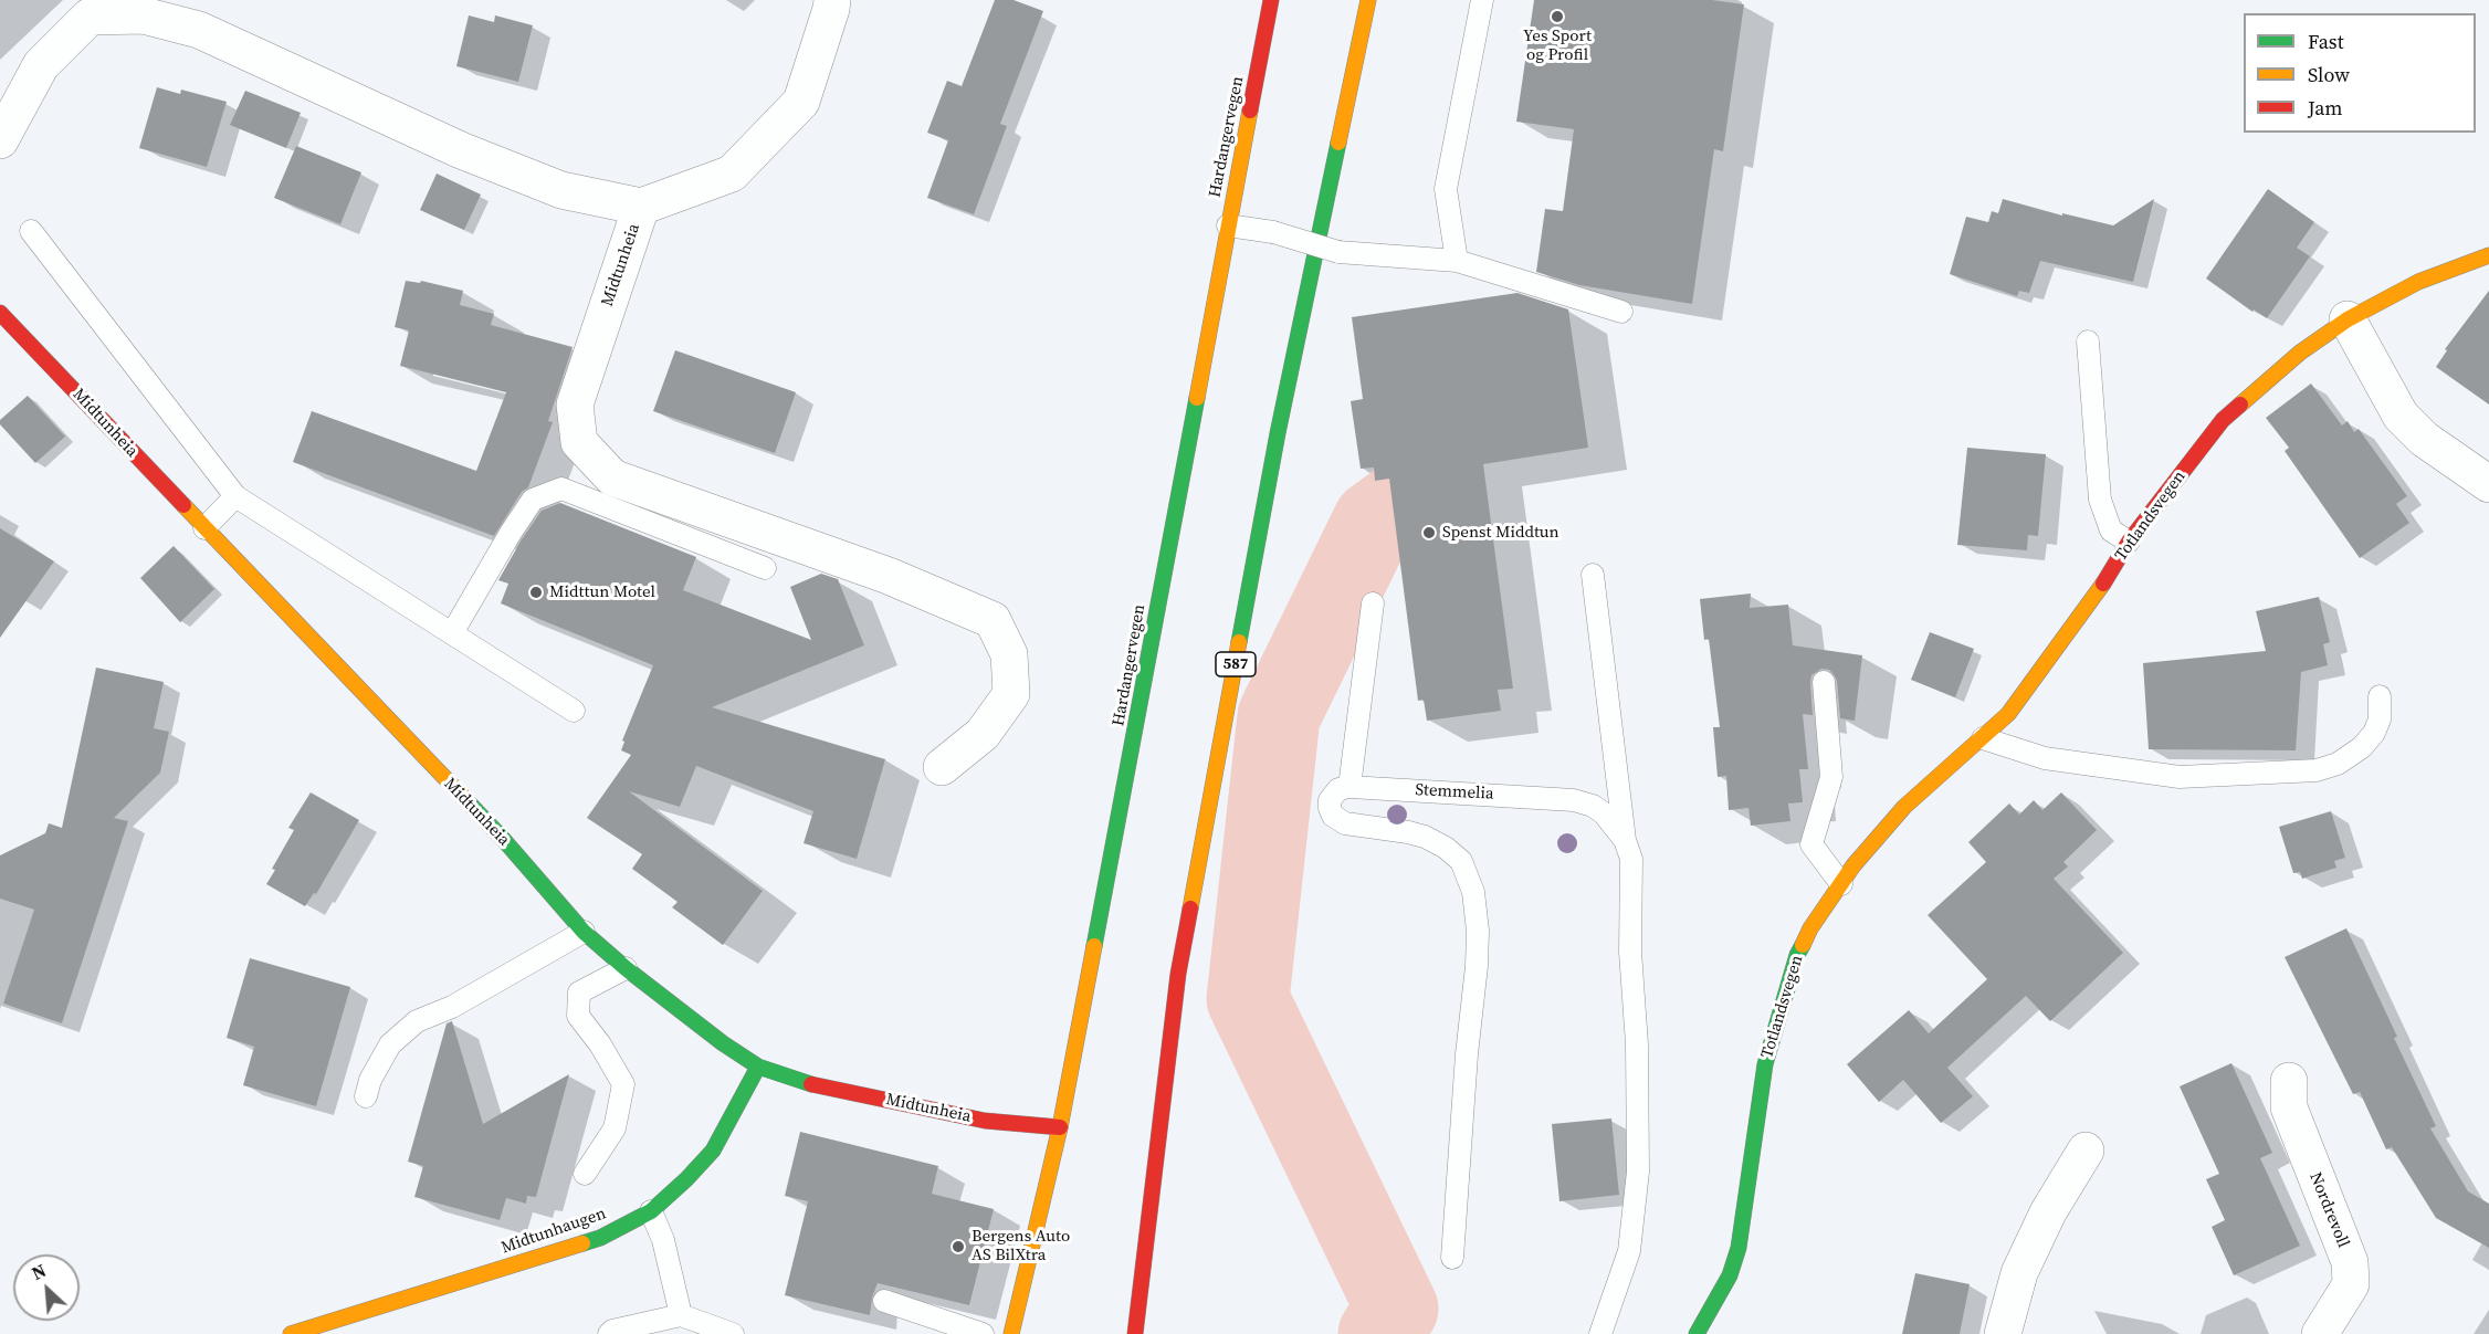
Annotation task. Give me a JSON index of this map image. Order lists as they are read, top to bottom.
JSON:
{
  "streets": {
    "main road": [
      "Hardangervegen",
      "Midtunheia",
      "Totlandsvegen",
      "587",
      "Midtunhaugen"
    ],
    "street": ["Nordrevoll"],
    "lane": ["Stemmelia"]
  },
  "crossings": [
    ["Hardangervegen", "Midtunheia"],
    ["Midtunheia", "Midtunhaugen"]
  ],
  "places": [
    "Yes Sport og Profil",
    "Spenst Middtun",
    "Midttun Motel",
    "Bergens Auto AS BilXtra"
  ],
  "legend": ["Fast", "Slow", "Jam"],
  "north": "top left"
}
